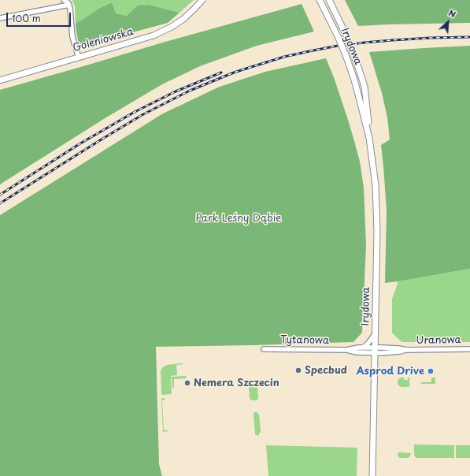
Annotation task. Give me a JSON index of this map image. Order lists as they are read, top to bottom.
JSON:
{
  "streets": {
    "street": [
      "Goleniowska",
      "Irydowa",
      "Tytanowa",
      "Uranowa"
    ]
  },
  "crossings": [
    ["Irydowa", "Tytanowa"],
    ["Irydowa", "Uranowa"],
    ["Tytanowa", "Uranowa"]
  ],
  "parks": ["Park Leśny Dąbie"],
  "places": ["Specbud", "Asprod Drive", "Nemera Szczecin"],
  "scale_bar": "100 m",
  "north": "top right"
}
